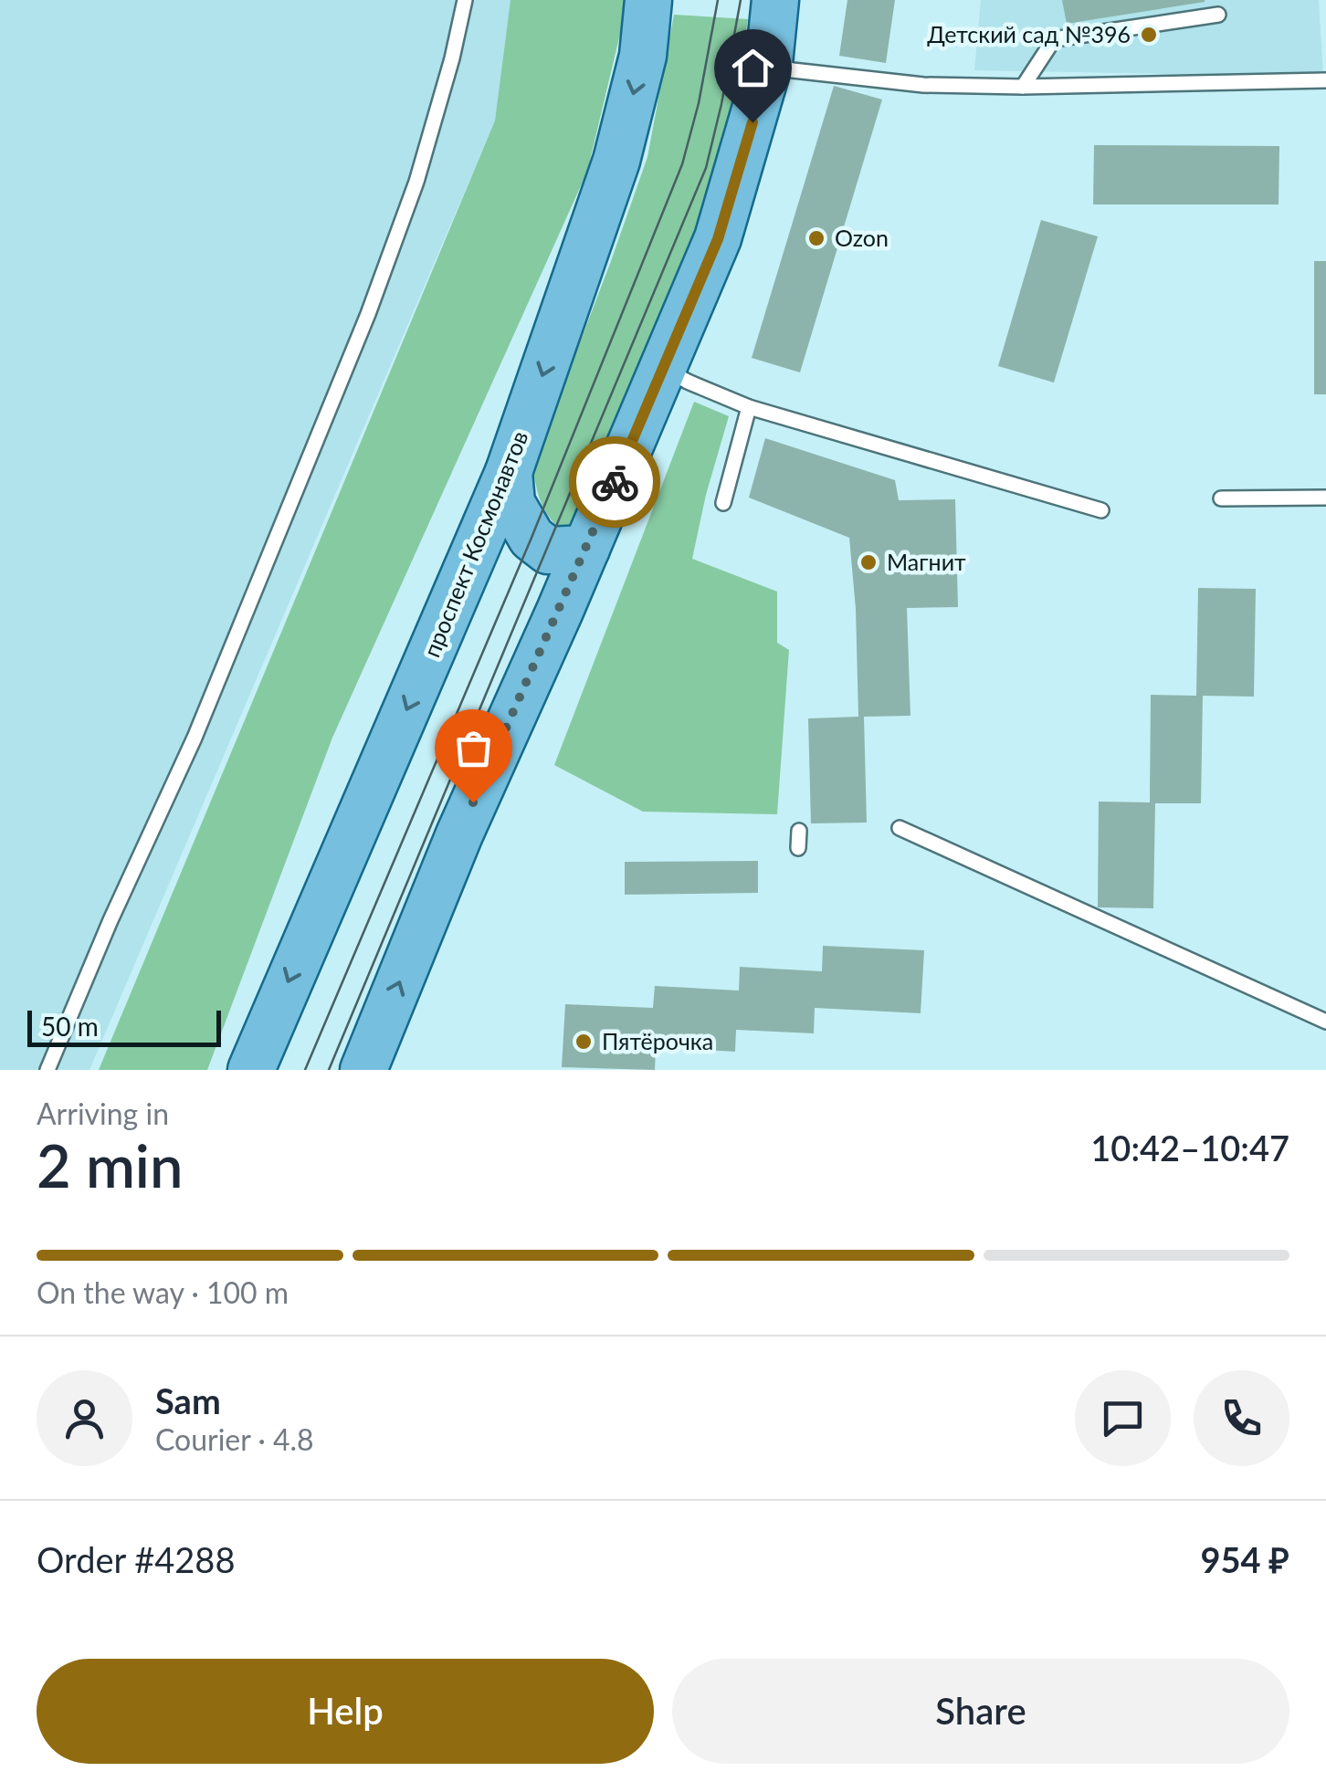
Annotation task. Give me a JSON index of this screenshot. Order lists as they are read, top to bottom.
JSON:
{
  "streets": {
    "main road": ["проспект Космонавтов"]
  },
  "places": [
    "Детский сад №396",
    "Ozon",
    "Магнит",
    "Пятёрочка"
  ],
  "scale_bar": "50 m",
  "page": {
    "scale": "50 m",
    "heading": ["2 min", "Arriving in", "10:42–10:47"],
    "panel": [
      "Sam",
      "Courier · 4.8",
      "Order #4288",
      "954 ₽"
    ],
    "bar": "On the way · 100 m",
    "buttons": ["Help", "Share"]
  }
}
